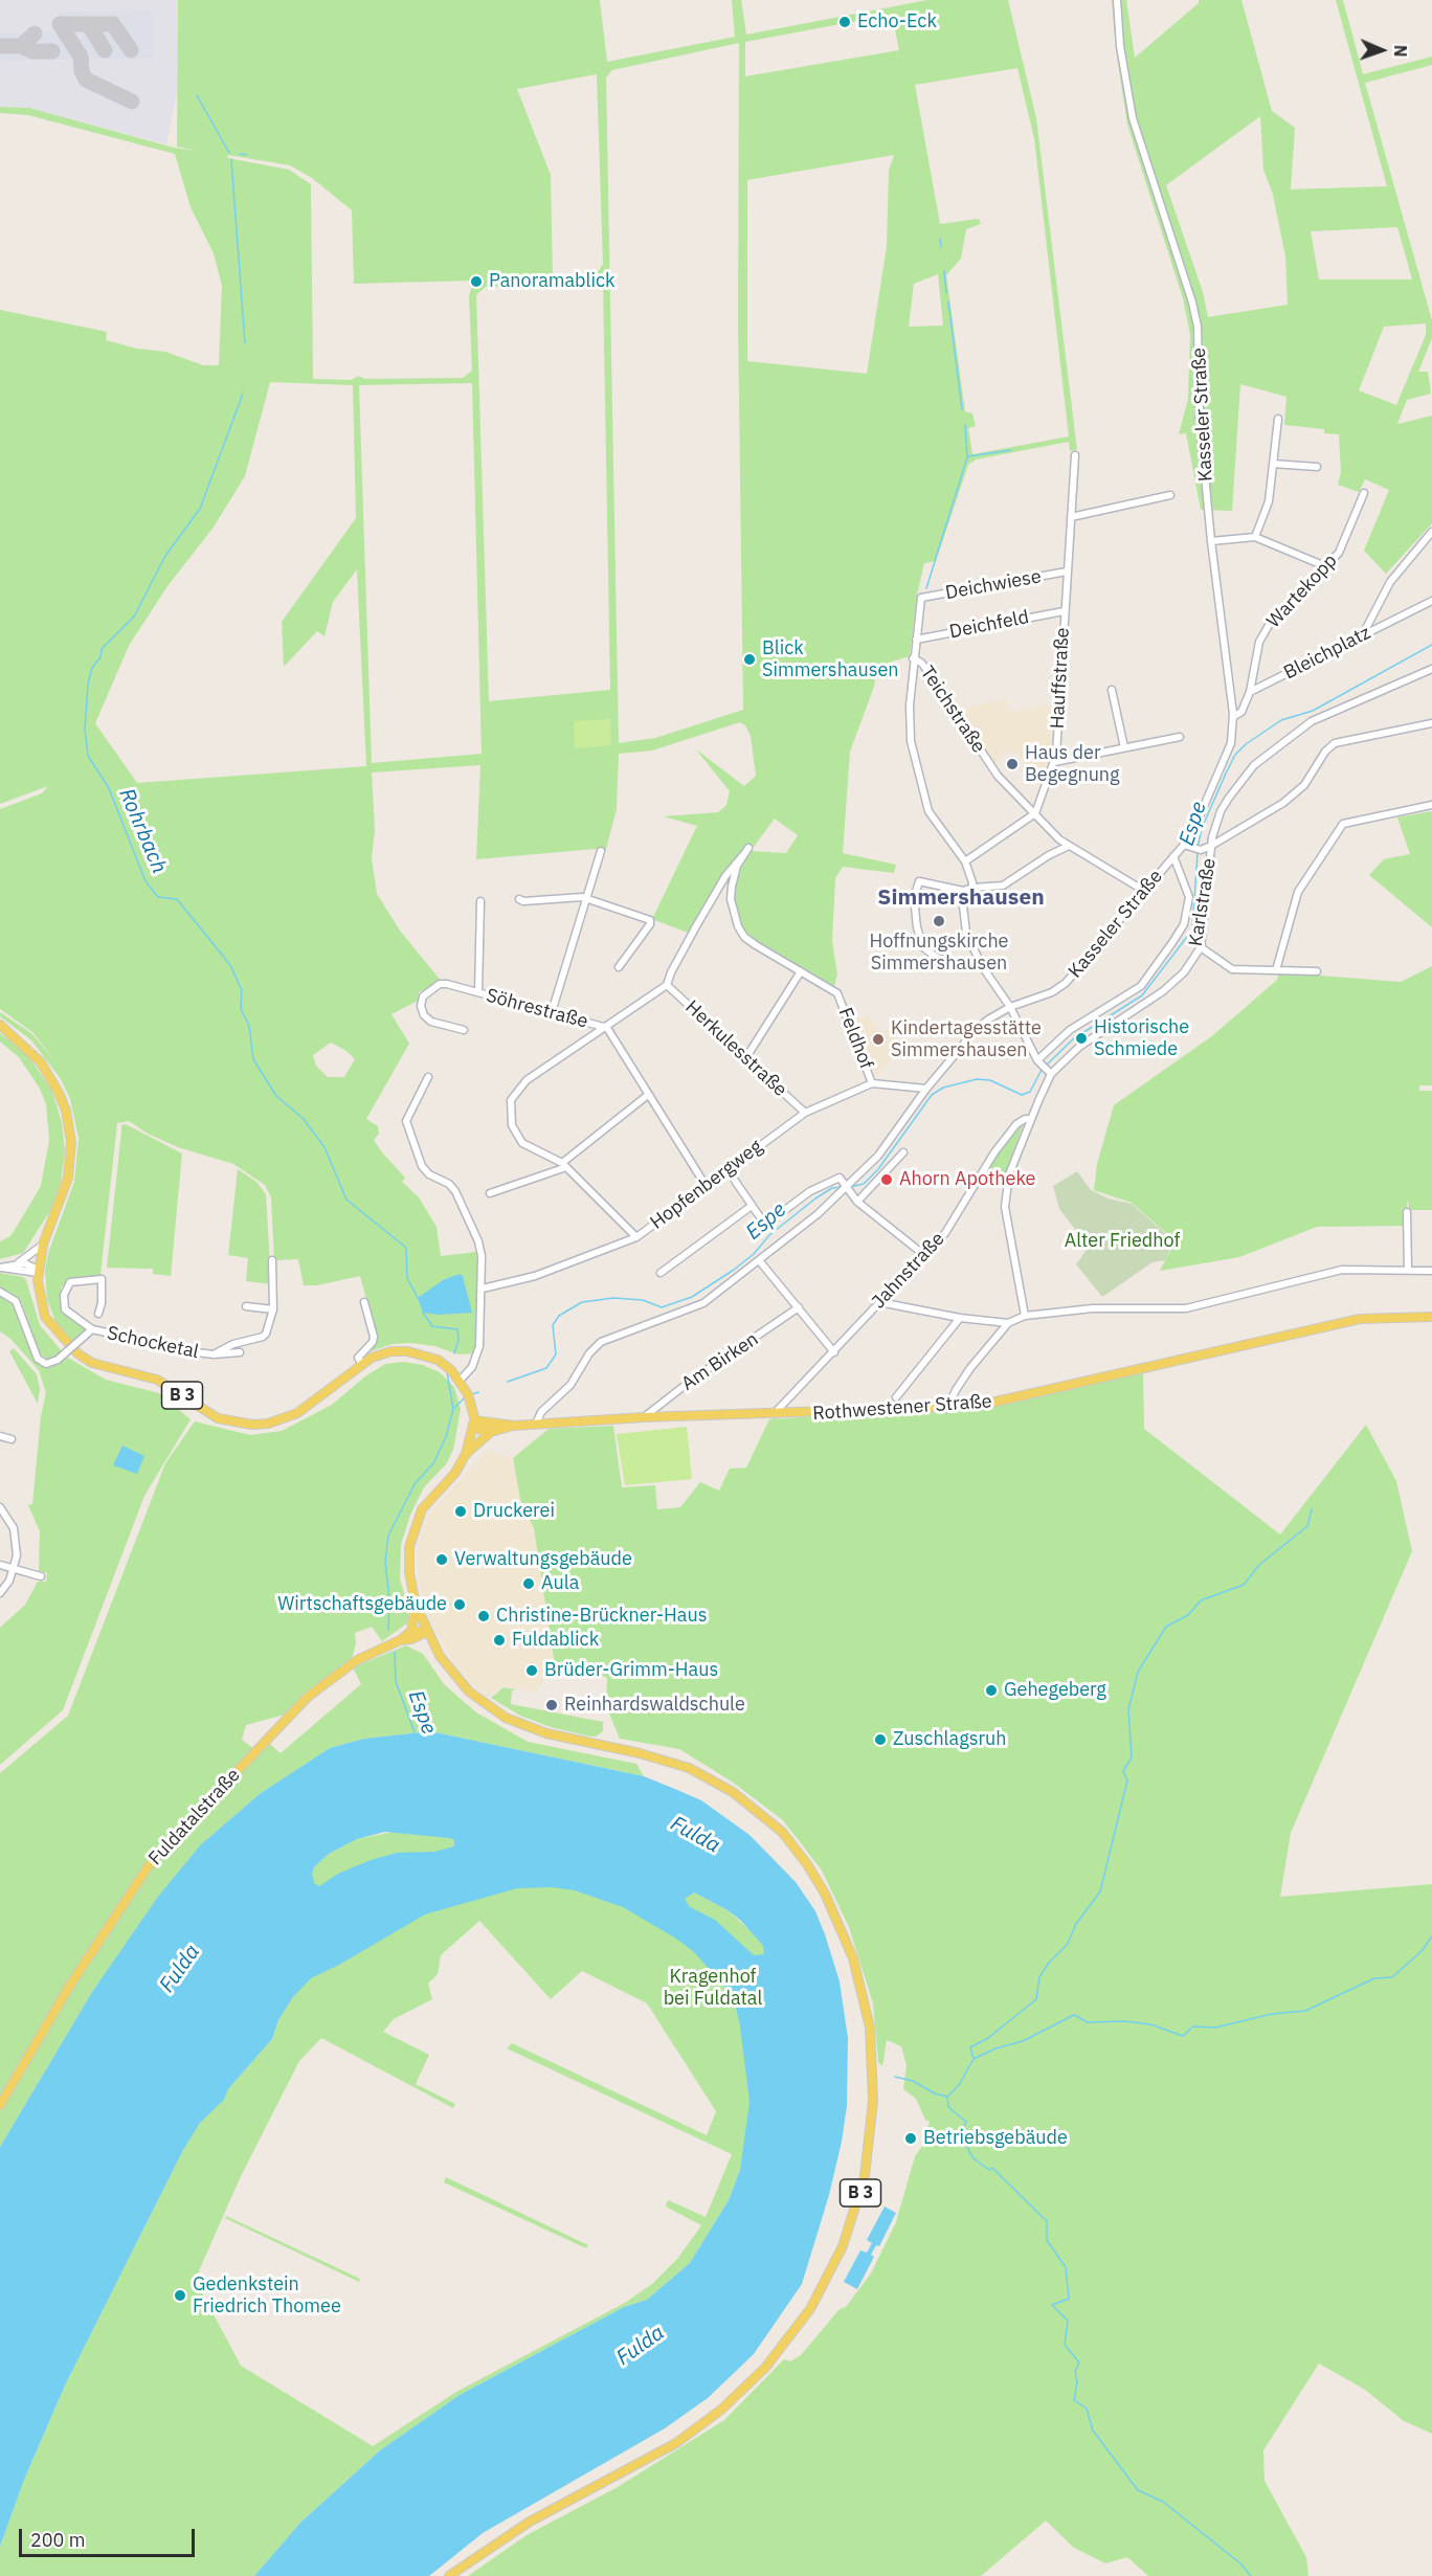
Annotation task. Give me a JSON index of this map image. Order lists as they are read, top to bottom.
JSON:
{
  "streets": {
    "main road": ["B 3", "Rothwestener Straße", "Fuldatalstraße"],
    "street": [
      "Kasseler Straße",
      "Deichwiese",
      "Wartekopp",
      "Deichfeld",
      "Bleichplatz",
      "Hauffstraße",
      "Teichstraße",
      "Karlstraße",
      "Söhrestraße",
      "Feldhof",
      "Herkulesstraße",
      "Hopfenbergweg",
      "Jahnstraße",
      "Schocketal",
      "Am Birken"
    ]
  },
  "crossings": [
    ["Kasseler Straße", "Bleichplatz"],
    ["Kasseler Straße", "Teichstraße"],
    ["Kasseler Straße", "Hopfenbergweg"],
    ["Kasseler Straße", "Rothwestener Straße"],
    ["Deichwiese", "Deichfeld"],
    ["Deichwiese", "Hauffstraße"],
    ["Wartekopp", "Bleichplatz"],
    ["Deichfeld", "Hauffstraße"],
    ["Hauffstraße", "Teichstraße"],
    ["Karlstraße", "Jahnstraße"],
    ["Söhrestraße", "Hopfenbergweg"],
    ["Feldhof", "Hopfenbergweg"],
    ["Herkulesstraße", "Hopfenbergweg"],
    ["Jahnstraße", "Rothwestener Straße"],
    ["Am Birken", "Rothwestener Straße"],
    ["B 3", "Rothwestener Straße"],
    ["B 3", "Fuldatalstraße"]
  ],
  "districts": ["Simmershausen"],
  "water": ["Espe", "Rohrbach", "Fulda"],
  "parks": ["Alter Friedhof", "Kragenhof bei Fuldatal"],
  "places": [
    "Echo-Eck",
    "Panoramablick",
    "Blick Simmershausen",
    "Haus der Begegnung",
    "Hoffnungskirche Simmershausen",
    "Historische Schmiede",
    "Kindertagesstätte Simmershausen",
    "Ahorn Apotheke",
    "Druckerei",
    "Verwaltungsgebäude",
    "Aula",
    "Wirtschaftsgebäude",
    "Christine-Brückner-Haus",
    "Fuldablick",
    "Brüder-Grimm-Haus",
    "Gehegeberg",
    "Reinhardswaldschule",
    "Zuschlagsruh",
    "Betriebsgebäude",
    "Gedenkstein Friedrich Thomee"
  ],
  "scale_bar": "200 m",
  "north": "right"
}
